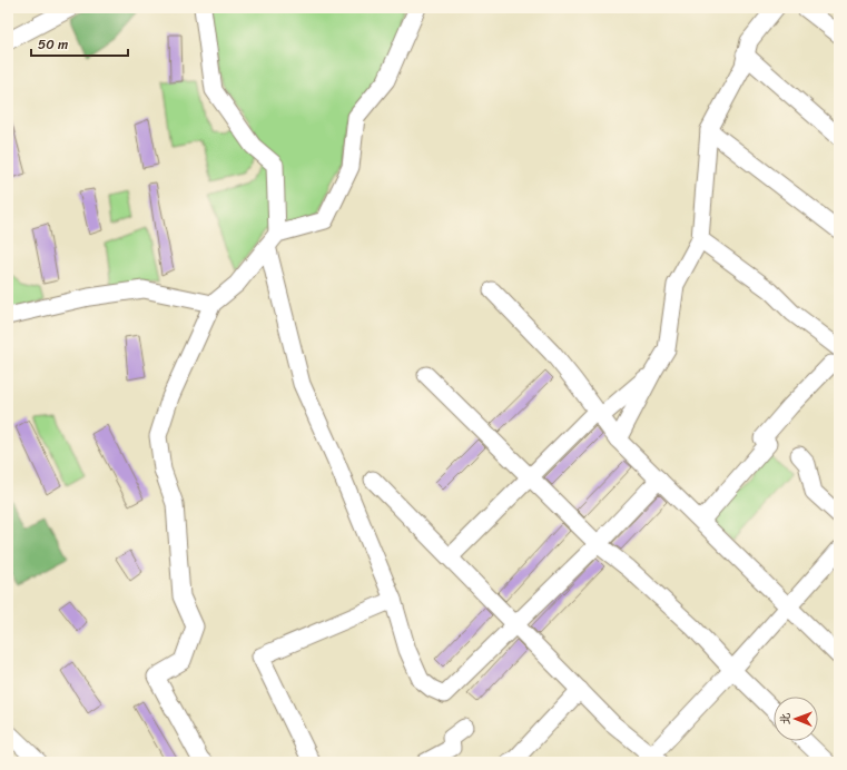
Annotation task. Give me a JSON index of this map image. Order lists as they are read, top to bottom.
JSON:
{
  "scale_bar": "50 m",
  "north": "left"
}
